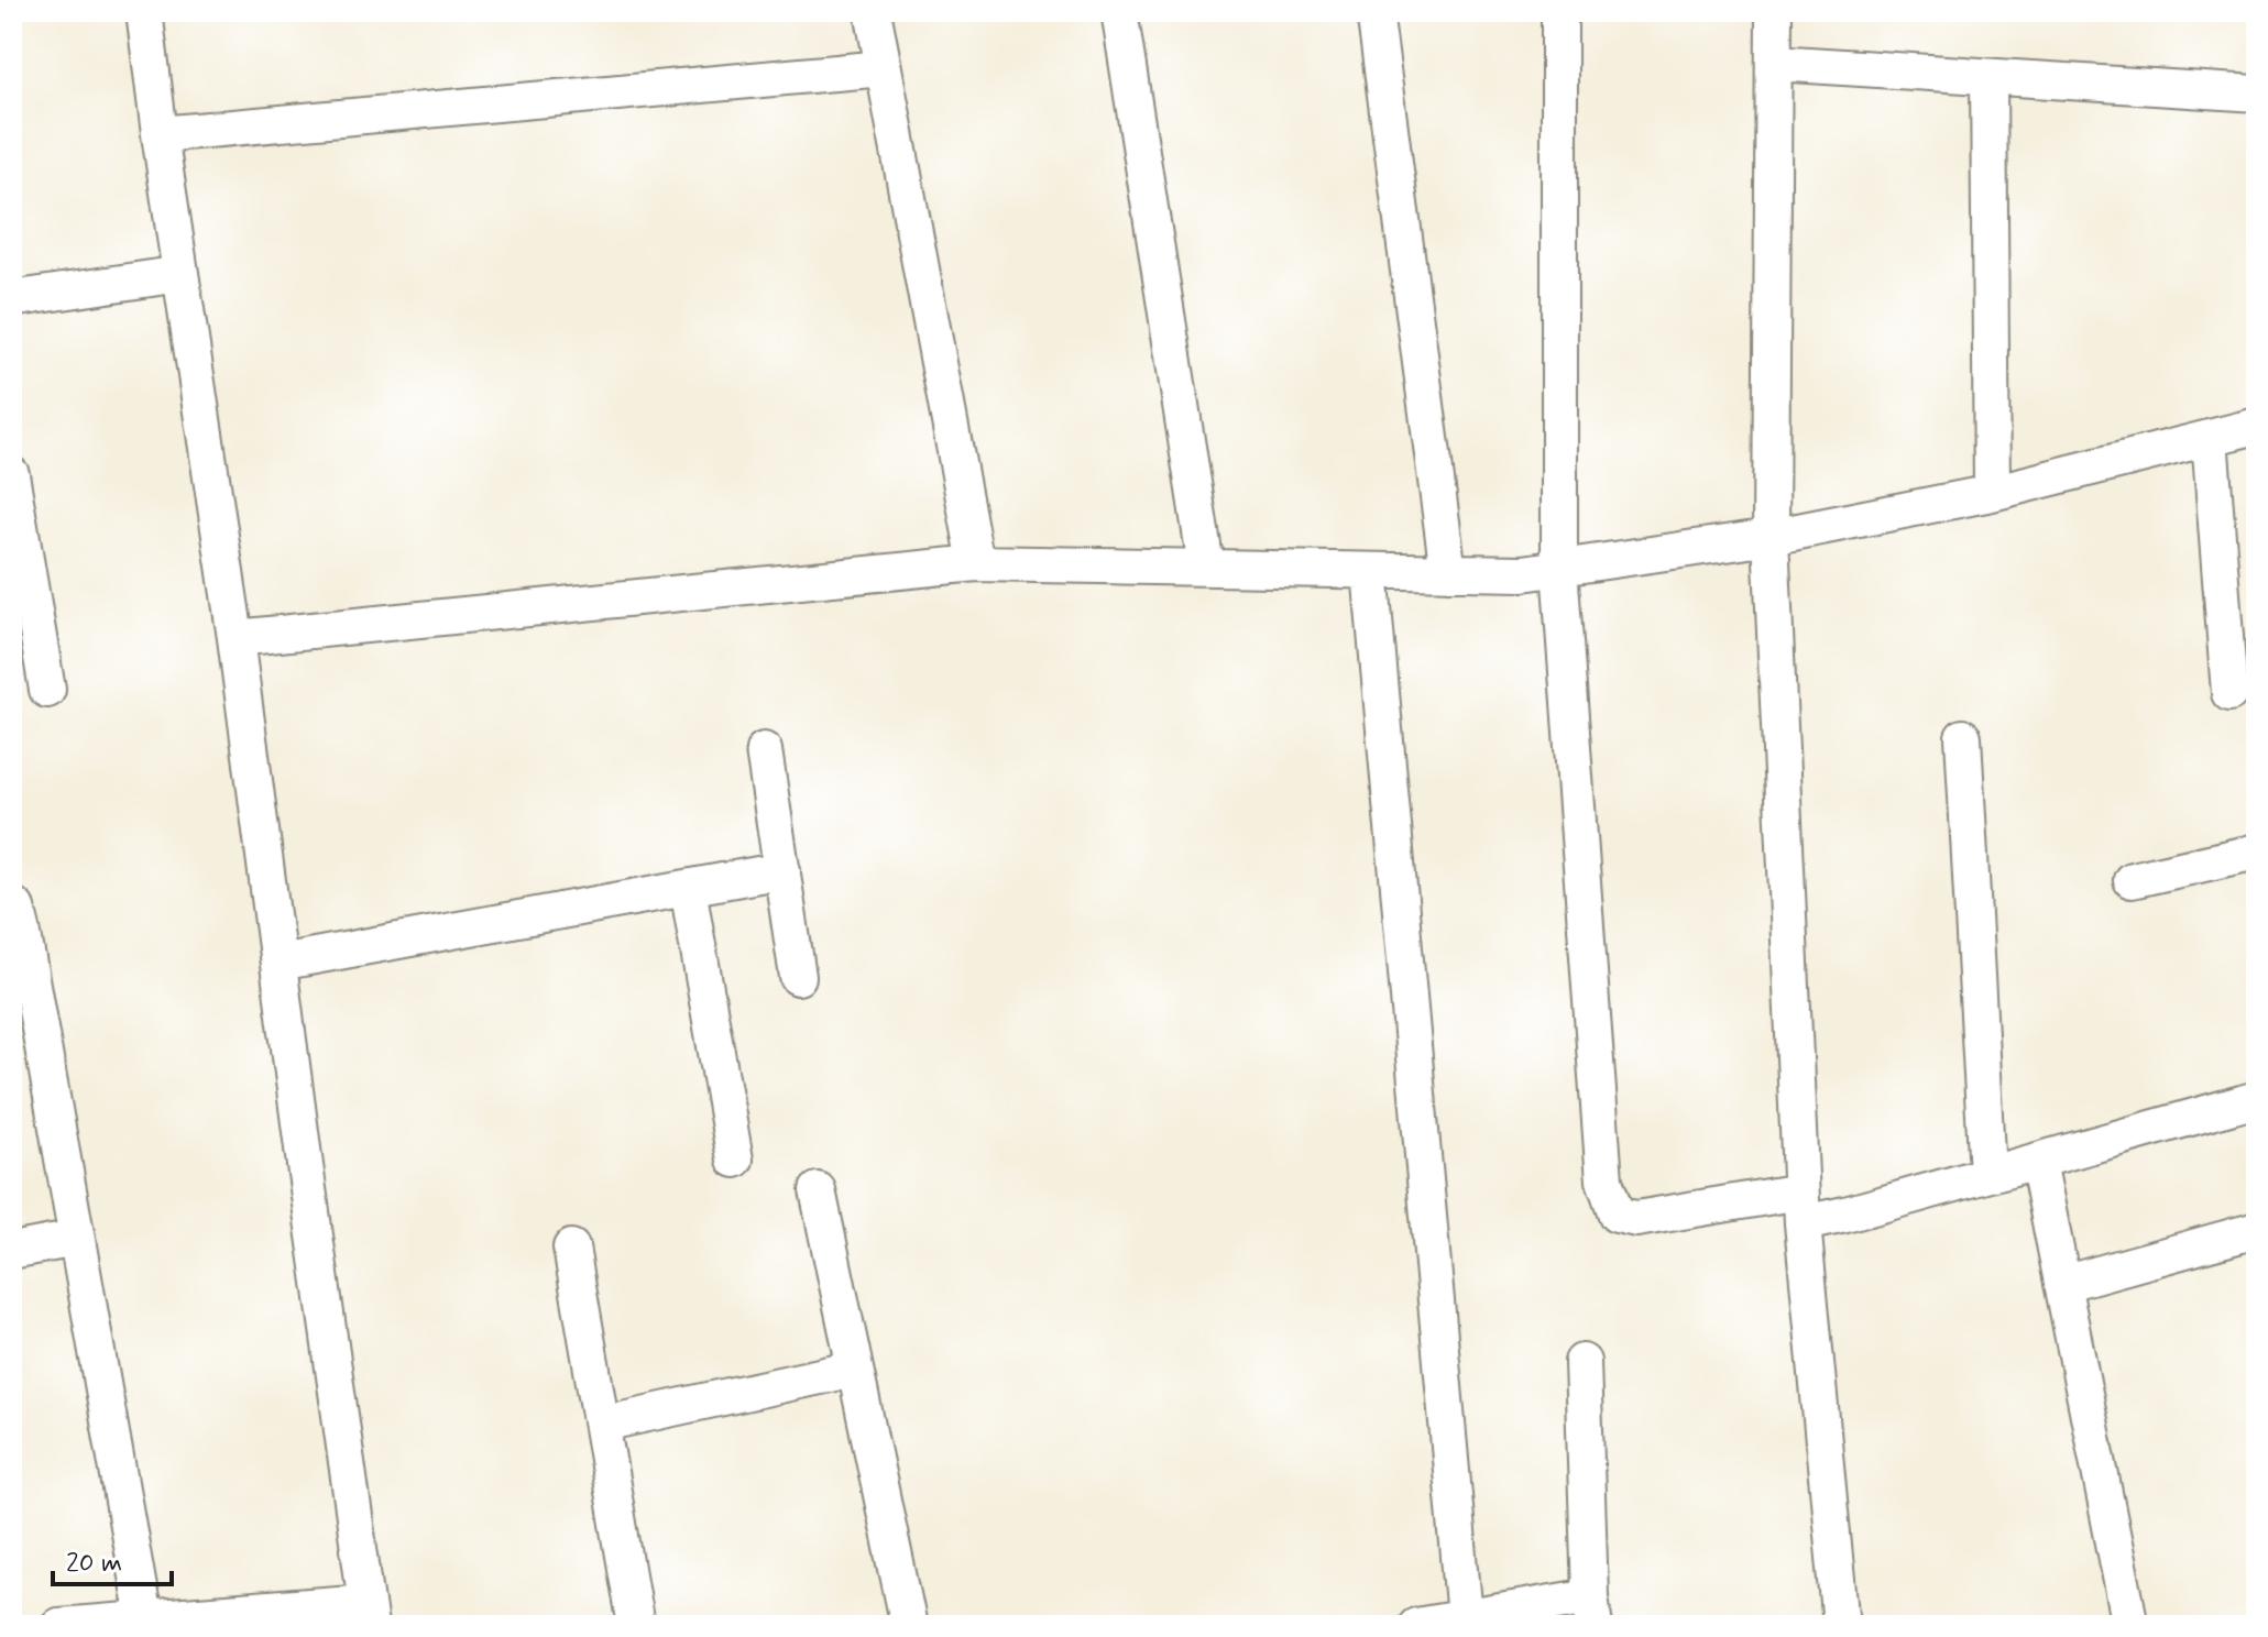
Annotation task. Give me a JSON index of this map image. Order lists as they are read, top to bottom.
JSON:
{
  "scale_bar": "20 m"
}
